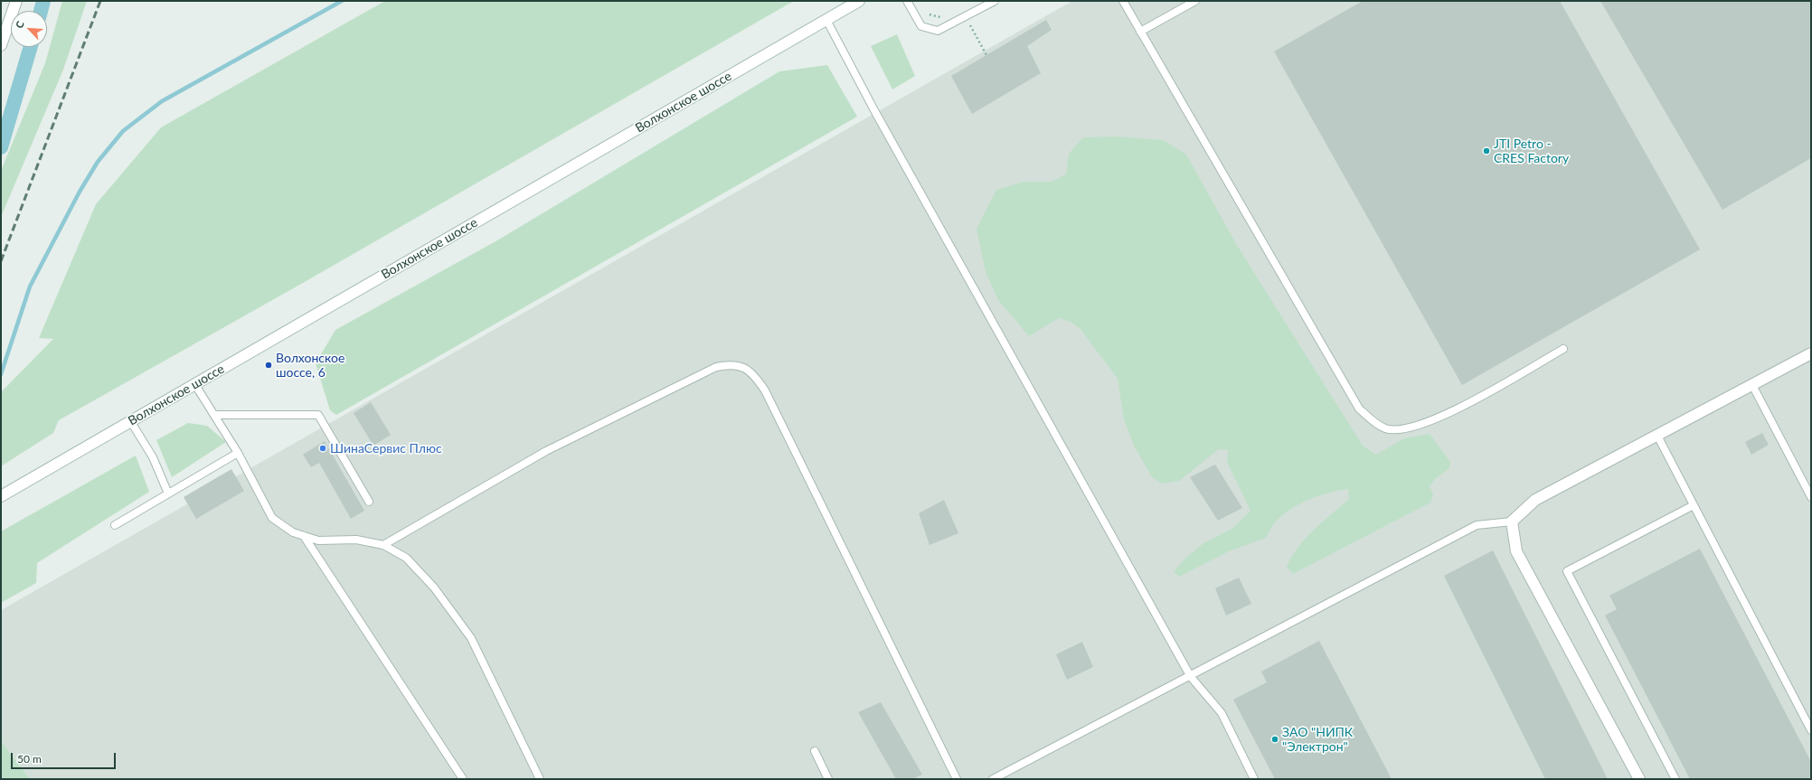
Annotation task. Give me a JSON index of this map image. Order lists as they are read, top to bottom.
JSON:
{
  "streets": {
    "main road": ["Волхонское шоссе"]
  },
  "places": [
    "JTI Petro - CRES Factory",
    "Волхонское шоссе, 6",
    "ШинаСервис Плюс",
    "ЗАО \"НИПК \"Электрон\""
  ],
  "scale_bar": "50 m",
  "north": "top left"
}
